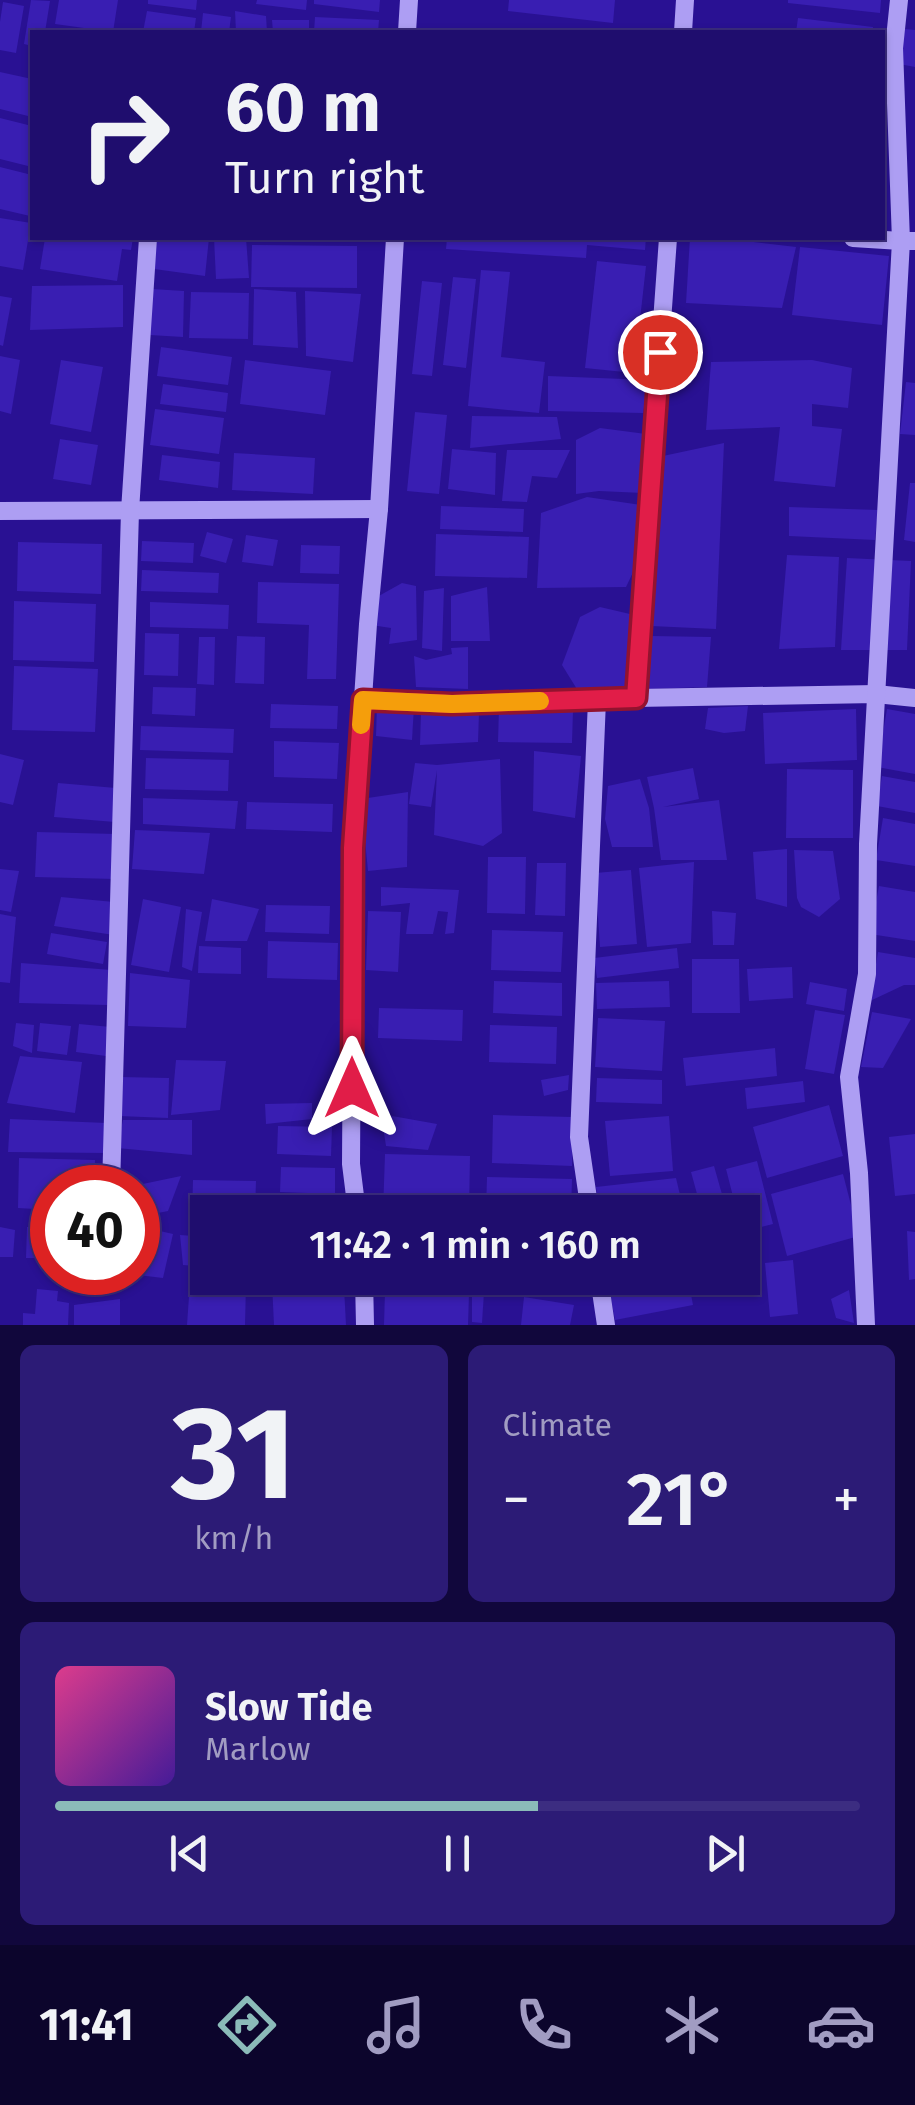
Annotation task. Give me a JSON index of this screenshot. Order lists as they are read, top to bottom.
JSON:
{
  "page": {
    "turn": ["60 m", "Turn right"],
    "limit": "40",
    "trip": "11:42 · 1 min · 160 m",
    "tile": [
      ["31", "km/h"],
      "Climate"
    ],
    "heat": ["−", "21°", "+"],
    "song": ["Slow Tide", "Marlow"],
    "tabs": "11:41"
  }
}
